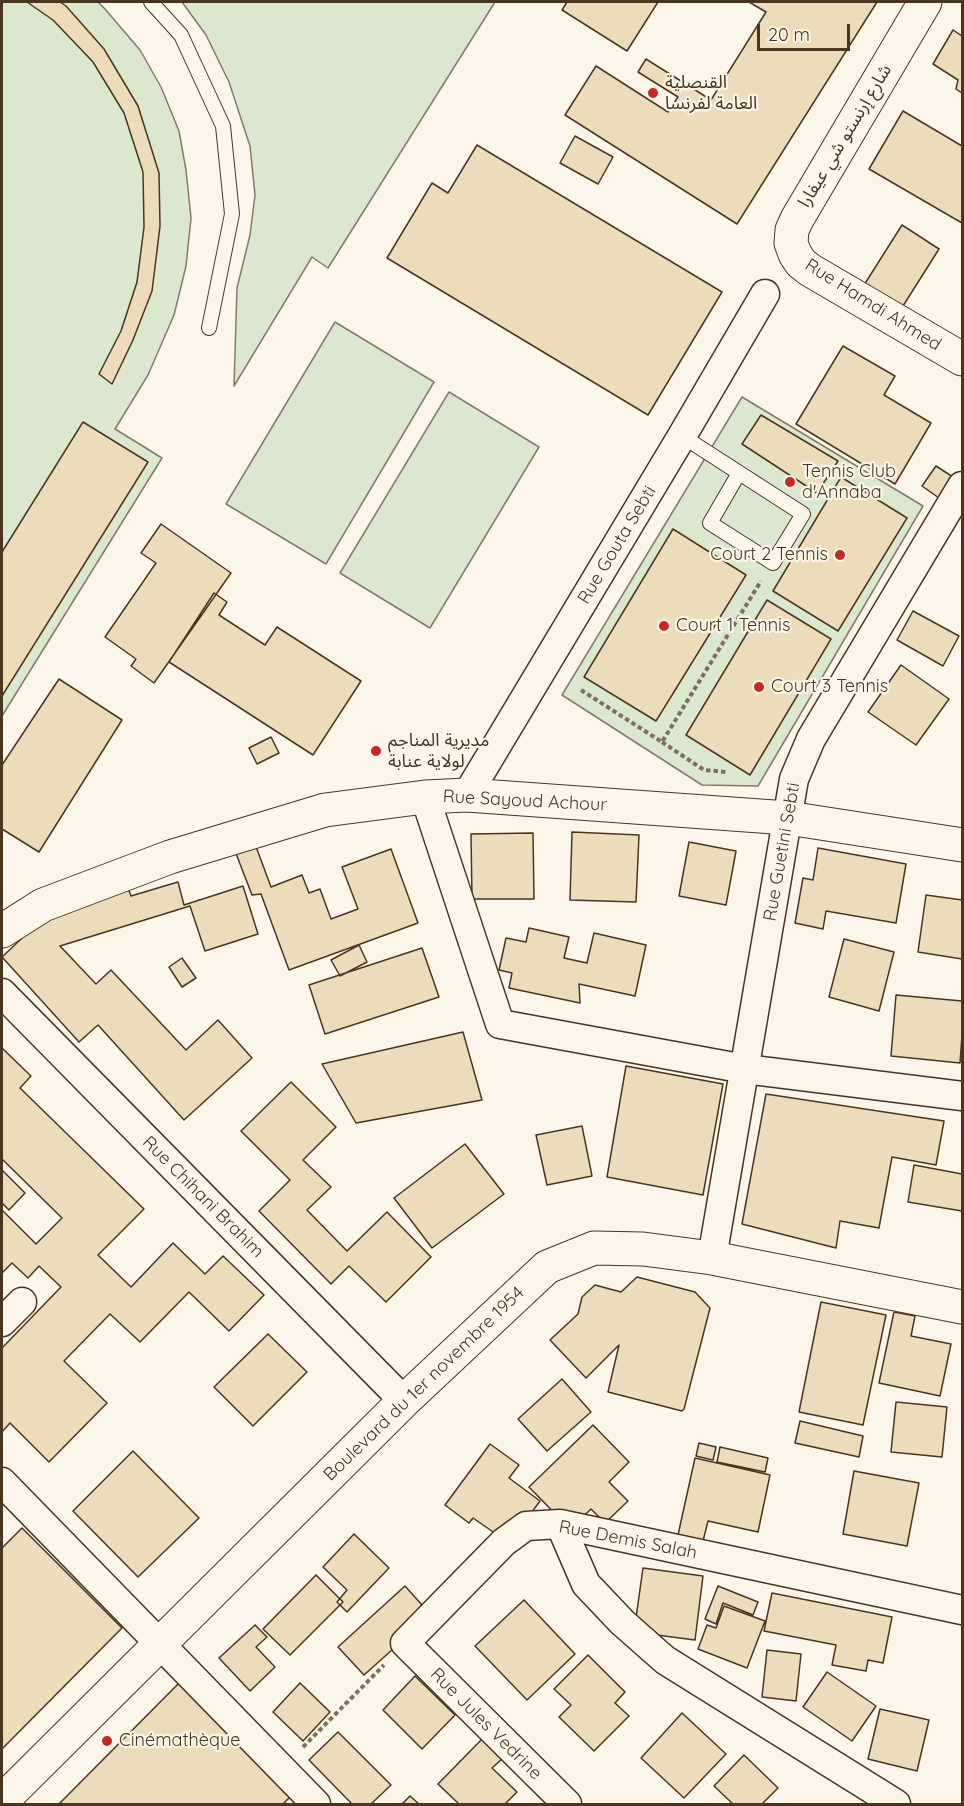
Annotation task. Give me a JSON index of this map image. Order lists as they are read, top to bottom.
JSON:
{
  "streets": {
    "main road": [
      "شارع إرنستو شي عيفارا",
      "Rue Hamdi Ahmed",
      "Rue Sayoud Achour",
      "Boulevard du 1er novembre 1954"
    ],
    "street": [
      "Rue Gouta Sebti",
      "Rue Guetini Sebti",
      "Rue Chihani Brahim",
      "Rue Demis Salah",
      "Rue Jules Vedrine"
    ]
  },
  "crossings": [
    ["شارع إرنستو شي عيفارا", "Rue Hamdi Ahmed"],
    ["Rue Gouta Sebti", "Rue Sayoud Achour"],
    ["Rue Sayoud Achour", "Rue Guetini Sebti"],
    ["Rue Guetini Sebti", "Boulevard du 1er novembre 1954"],
    ["Rue Chihani Brahim", "Boulevard du 1er novembre 1954"],
    ["Rue Demis Salah", "Rue Jules Vedrine"]
  ],
  "places": [
    "القنصلية العامة لفرنسا",
    "Tennis Club d'Annaba",
    "Court 2 Tennis",
    "Court 1 Tennis",
    "Court 3 Tennis",
    "مديرية المناجم لولاية عنابة",
    "Cinémathèque"
  ],
  "scale_bar": "20 m"
}
